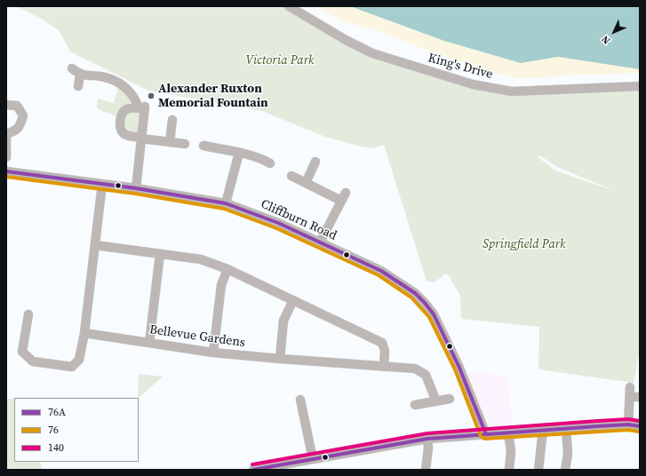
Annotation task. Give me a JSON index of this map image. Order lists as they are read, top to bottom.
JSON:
{
  "streets": {
    "street": ["King's Drive", "Cliffburn Road", "Bellevue Gardens"]
  },
  "parks": ["Victoria Park", "Springfield Park"],
  "places": ["Alexander Ruxton Memorial Fountain"],
  "lines": ["transit line 76A", "transit line 76", "transit line 140"],
  "legend": ["76A", "76", "140"],
  "north": "bottom left"
}
